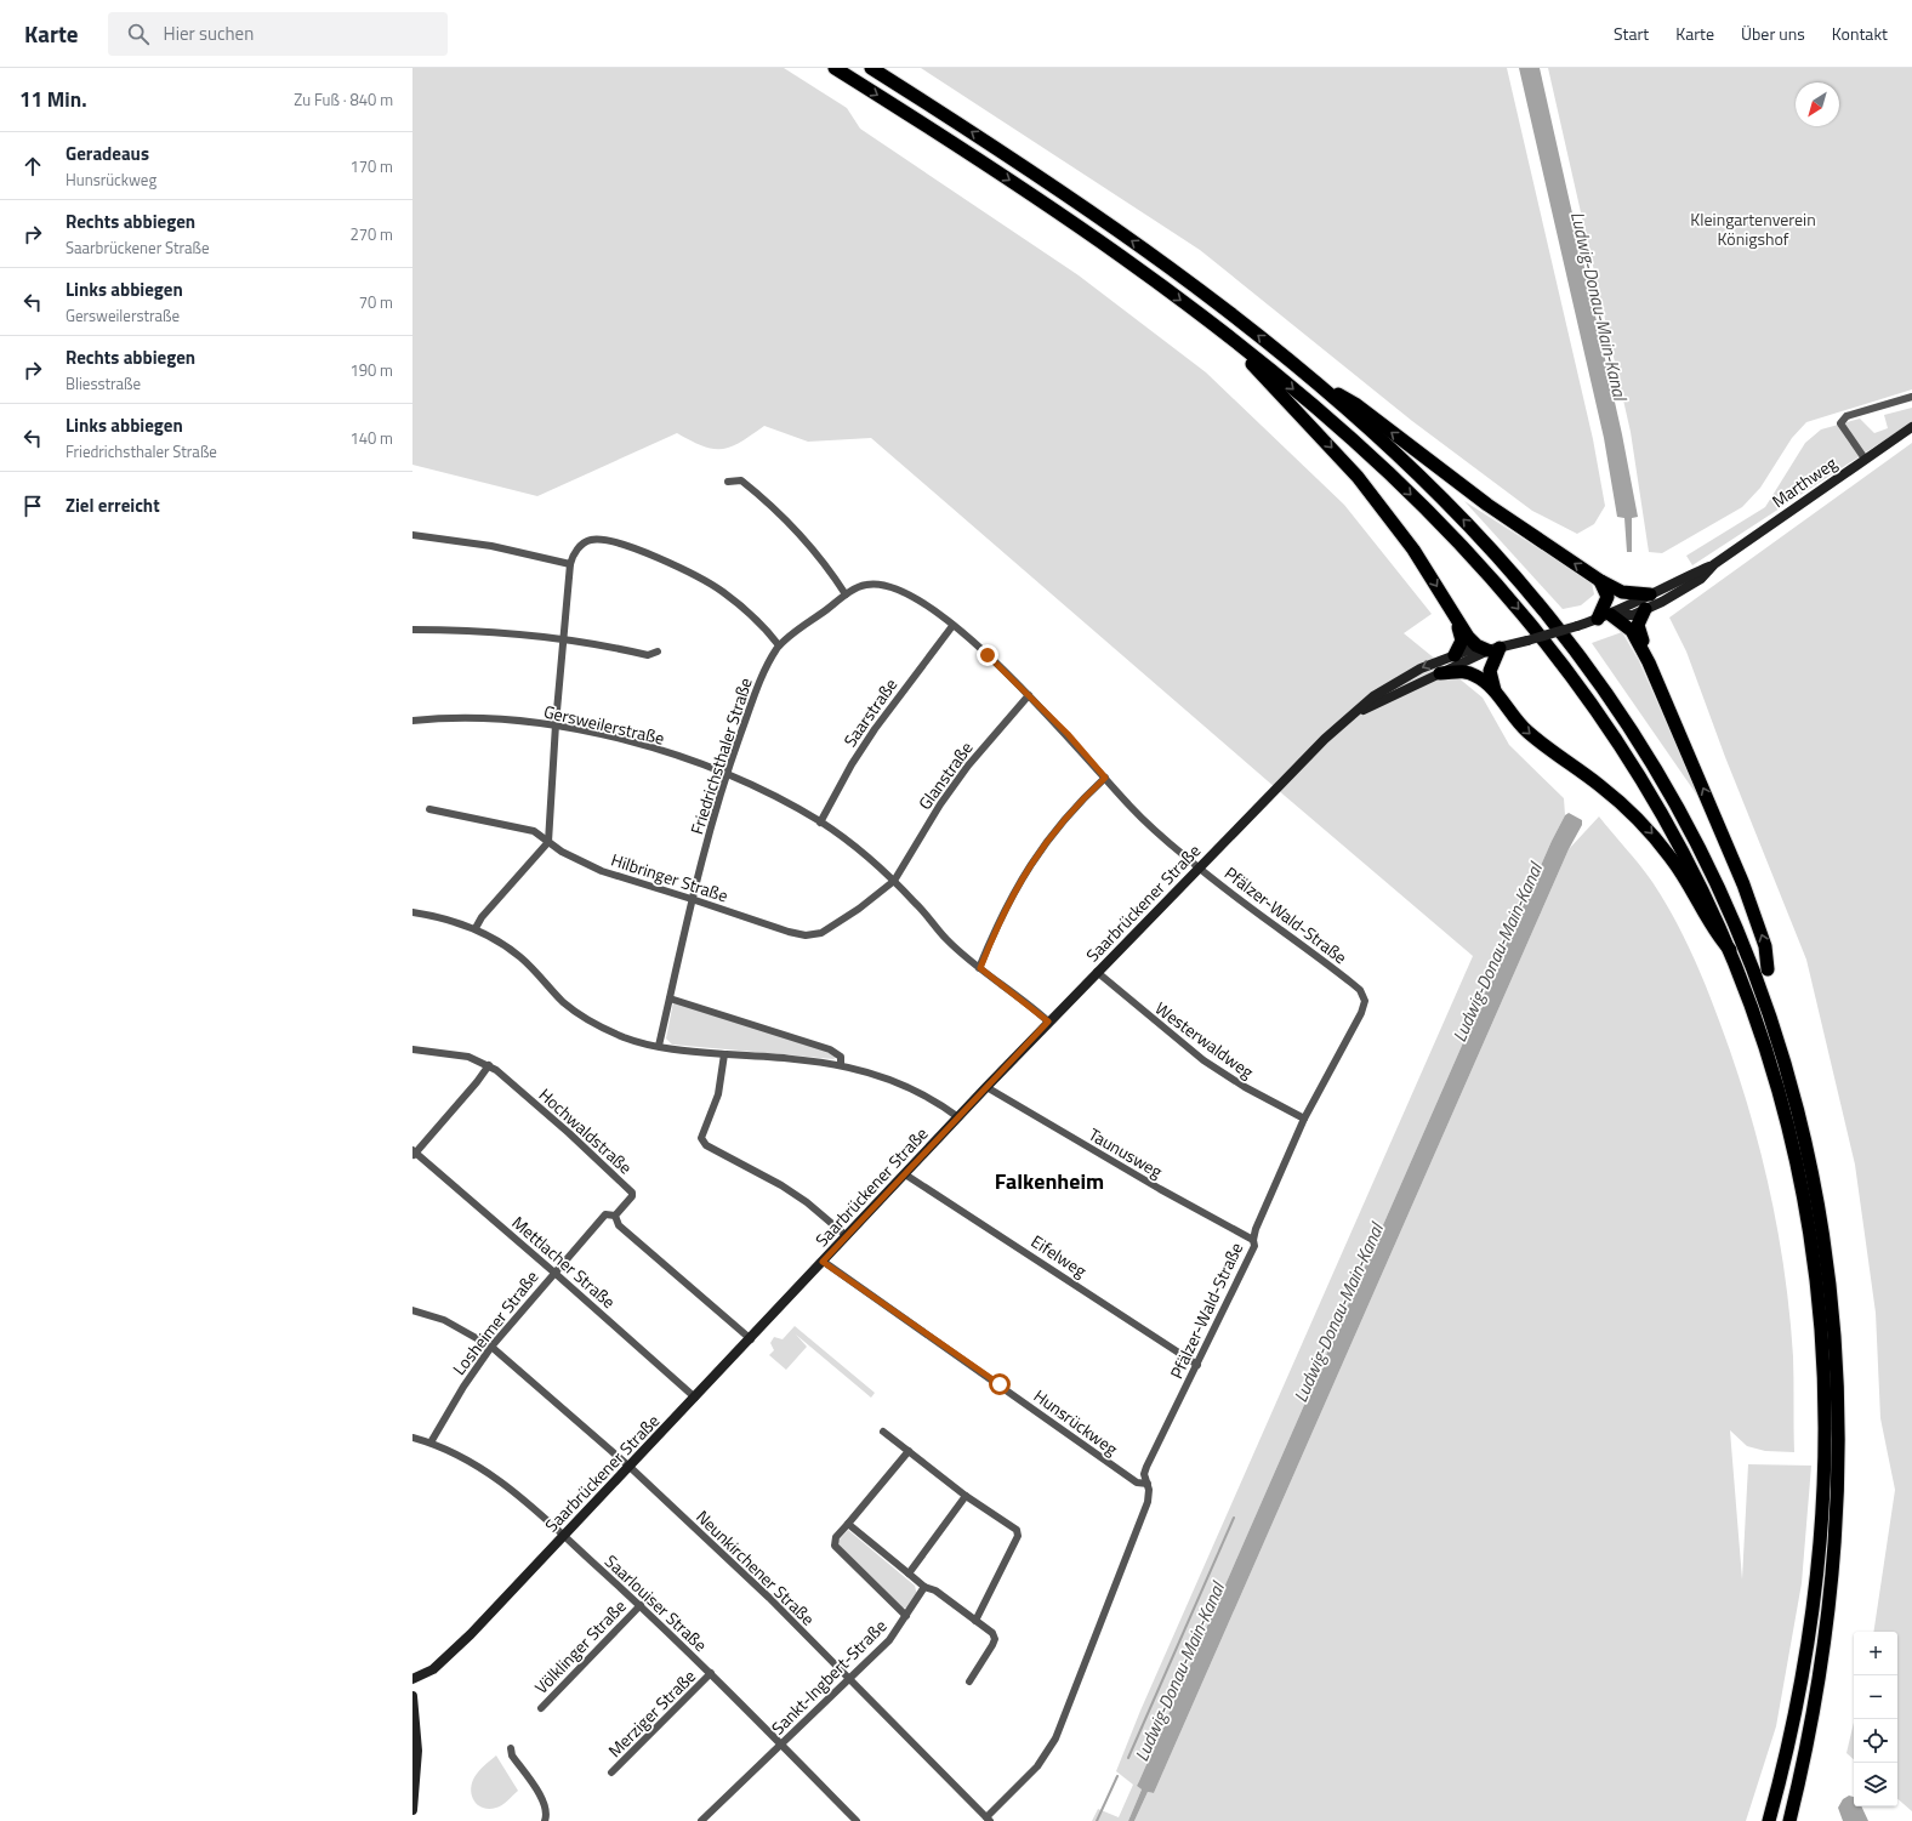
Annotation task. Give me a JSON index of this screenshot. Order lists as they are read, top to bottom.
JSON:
{
  "streets": {
    "main road": ["Marthweg", "Saarbrückener Straße"],
    "street": [
      "Saarstraße",
      "Gersweilerstraße",
      "Friedrichsthaler Straße",
      "Glanstraße",
      "Hilbringer Straße",
      "Pfälzer-Wald-Straße",
      "Westerwaldweg",
      "Hochwaldstraße",
      "Taunusweg",
      "Eifelweg",
      "Mettlacher Straße",
      "Losheimer Straße",
      "Hunsrückweg",
      "Neunkirchener Straße",
      "Saarlouiser Straße",
      "Völklinger Straße",
      "Sankt-Ingbert-Straße",
      "Merziger Straße"
    ]
  },
  "crossings": [
    ["Marthweg", "Saarbrückener Straße"],
    ["Saarstraße", "Gersweilerstraße"],
    ["Saarstraße", "Friedrichsthaler Straße"],
    ["Gersweilerstraße", "Friedrichsthaler Straße"],
    ["Gersweilerstraße", "Glanstraße"],
    ["Gersweilerstraße", "Hilbringer Straße"],
    ["Gersweilerstraße", "Saarbrückener Straße"],
    ["Friedrichsthaler Straße", "Glanstraße"],
    ["Friedrichsthaler Straße", "Hilbringer Straße"],
    ["Friedrichsthaler Straße", "Saarbrückener Straße"],
    ["Friedrichsthaler Straße", "Pfälzer-Wald-Straße"],
    ["Glanstraße", "Hilbringer Straße"],
    ["Saarbrückener Straße", "Pfälzer-Wald-Straße"],
    ["Saarbrückener Straße", "Westerwaldweg"],
    ["Saarbrückener Straße", "Taunusweg"],
    ["Saarbrückener Straße", "Eifelweg"],
    ["Saarbrückener Straße", "Mettlacher Straße"],
    ["Saarbrückener Straße", "Hunsrückweg"],
    ["Saarbrückener Straße", "Neunkirchener Straße"],
    ["Saarbrückener Straße", "Saarlouiser Straße"],
    ["Pfälzer-Wald-Straße", "Westerwaldweg"],
    ["Pfälzer-Wald-Straße", "Taunusweg"],
    ["Pfälzer-Wald-Straße", "Eifelweg"],
    ["Pfälzer-Wald-Straße", "Hunsrückweg"],
    ["Pfälzer-Wald-Straße", "Neunkirchener Straße"],
    ["Hochwaldstraße", "Losheimer Straße"],
    ["Mettlacher Straße", "Losheimer Straße"],
    ["Losheimer Straße", "Neunkirchener Straße"],
    ["Losheimer Straße", "Saarlouiser Straße"],
    ["Neunkirchener Straße", "Sankt-Ingbert-Straße"],
    ["Saarlouiser Straße", "Völklinger Straße"],
    ["Saarlouiser Straße", "Sankt-Ingbert-Straße"],
    ["Saarlouiser Straße", "Merziger Straße"]
  ],
  "districts": ["Falkenheim"],
  "water": ["Ludwig-Donau-Main-Kanal"],
  "parks": ["Kleingartenverein Königshof"],
  "north": "bottom left",
  "page": {
    "header": "Karte",
    "search": "Hier suchen",
    "nav": [
      "Start",
      "Karte",
      "Über uns",
      "Kontakt"
    ],
    "heading": ["11 Min.", "Zu Fuß · 840 m"],
    "list": [
      ["Geradeaus", "Hunsrückweg", "170 m"],
      ["Rechts abbiegen", "Saarbrückener Straße", "270 m"],
      ["Links abbiegen", "Gersweilerstraße", "70 m"],
      ["Rechts abbiegen", "Bliesstraße", "190 m"],
      ["Links abbiegen", "Friedrichsthaler Straße", "140 m"],
      "Ziel erreicht"
    ],
    "map_buttons": ["+", "−"]
  }
}
